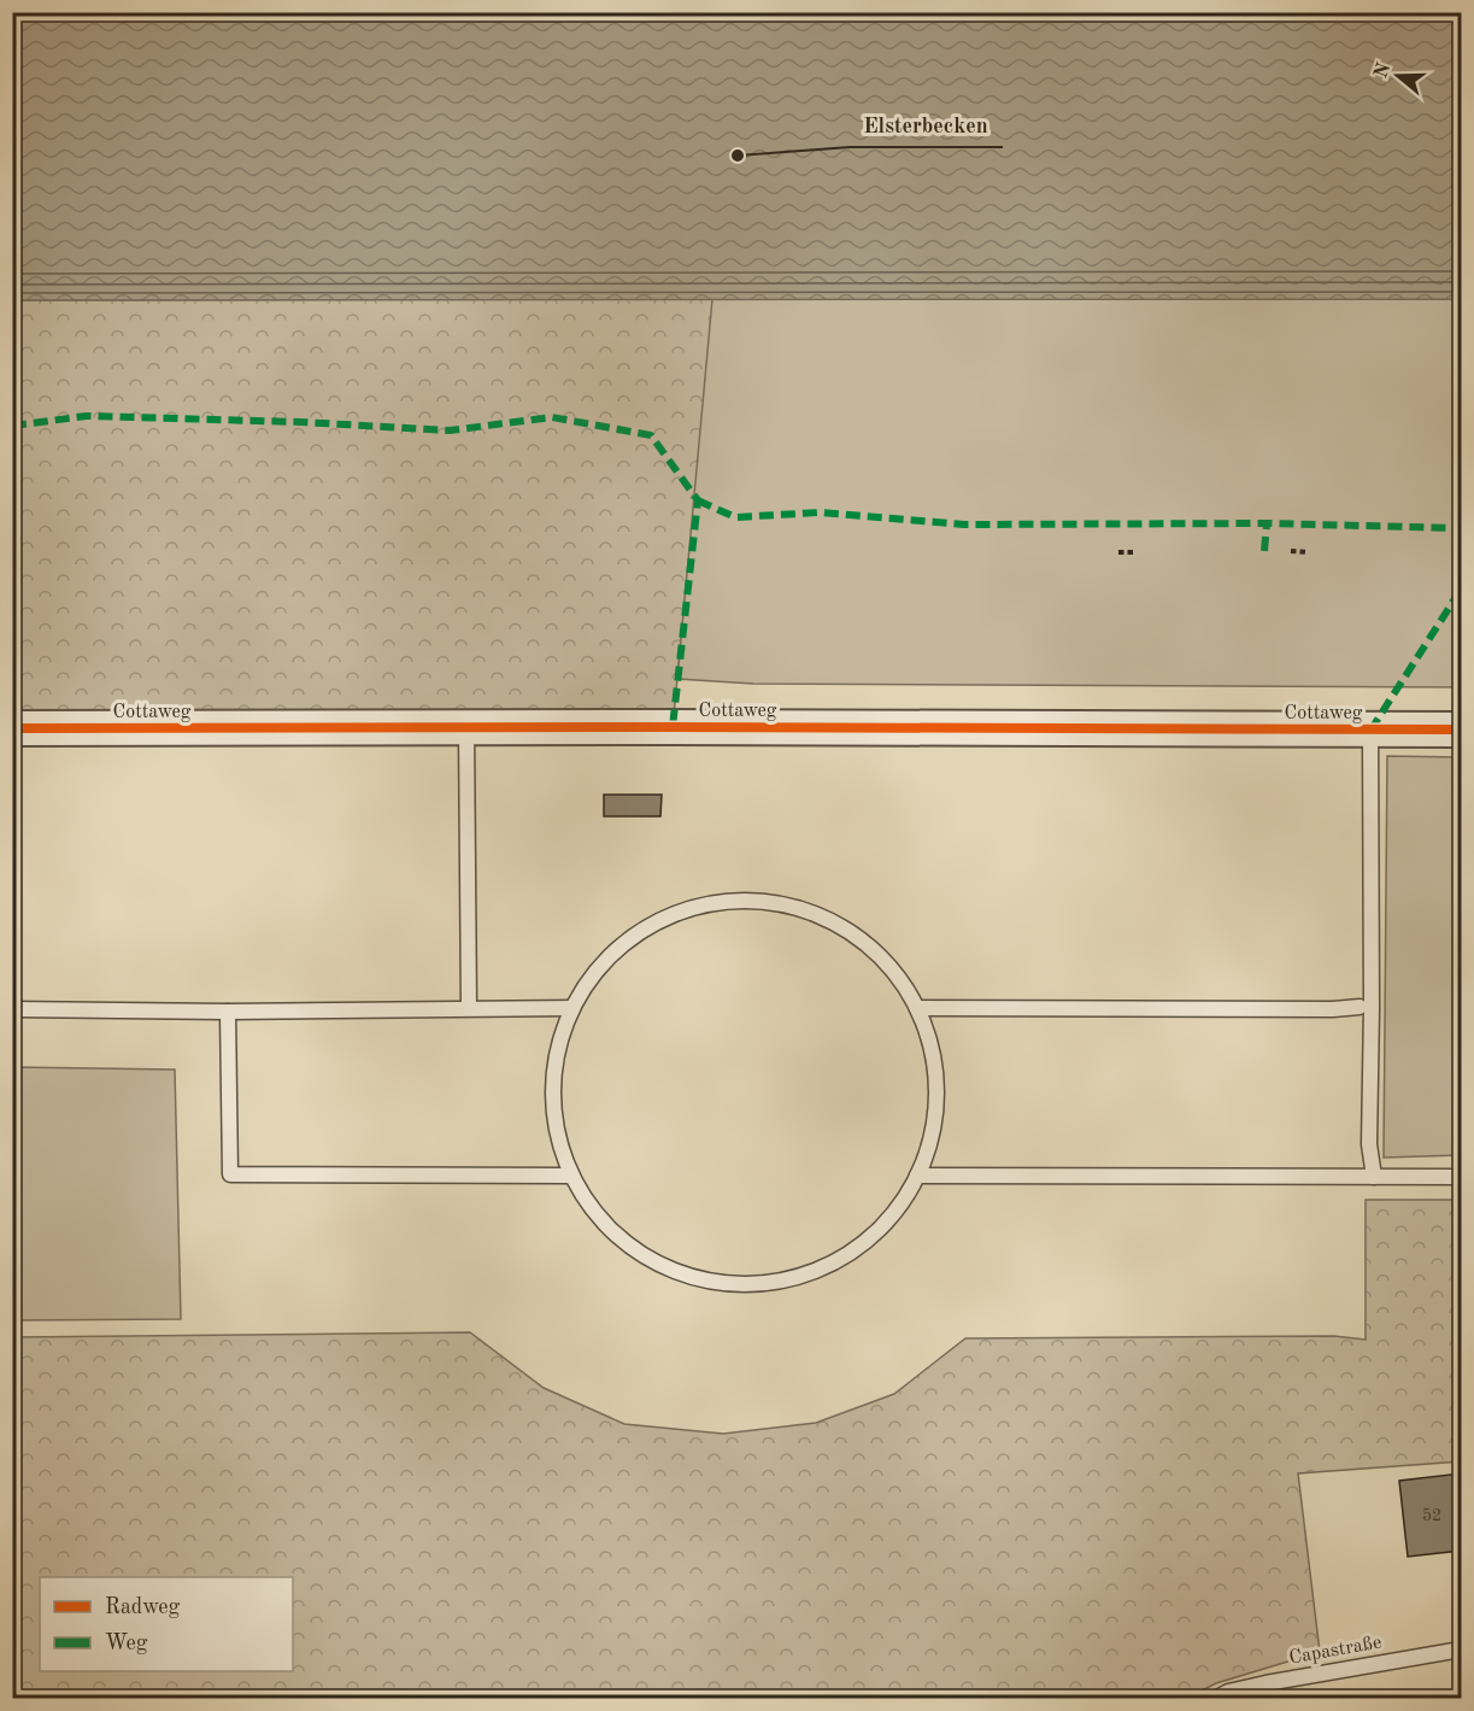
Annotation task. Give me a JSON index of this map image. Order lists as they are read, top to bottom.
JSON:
{
  "streets": {
    "street": ["Cottaweg"],
    "lane": ["Capastraße"]
  },
  "places": ["Elsterbecken"],
  "house_numbers": ["52"],
  "legend": ["Radweg", "Weg"],
  "north": "left"
}
